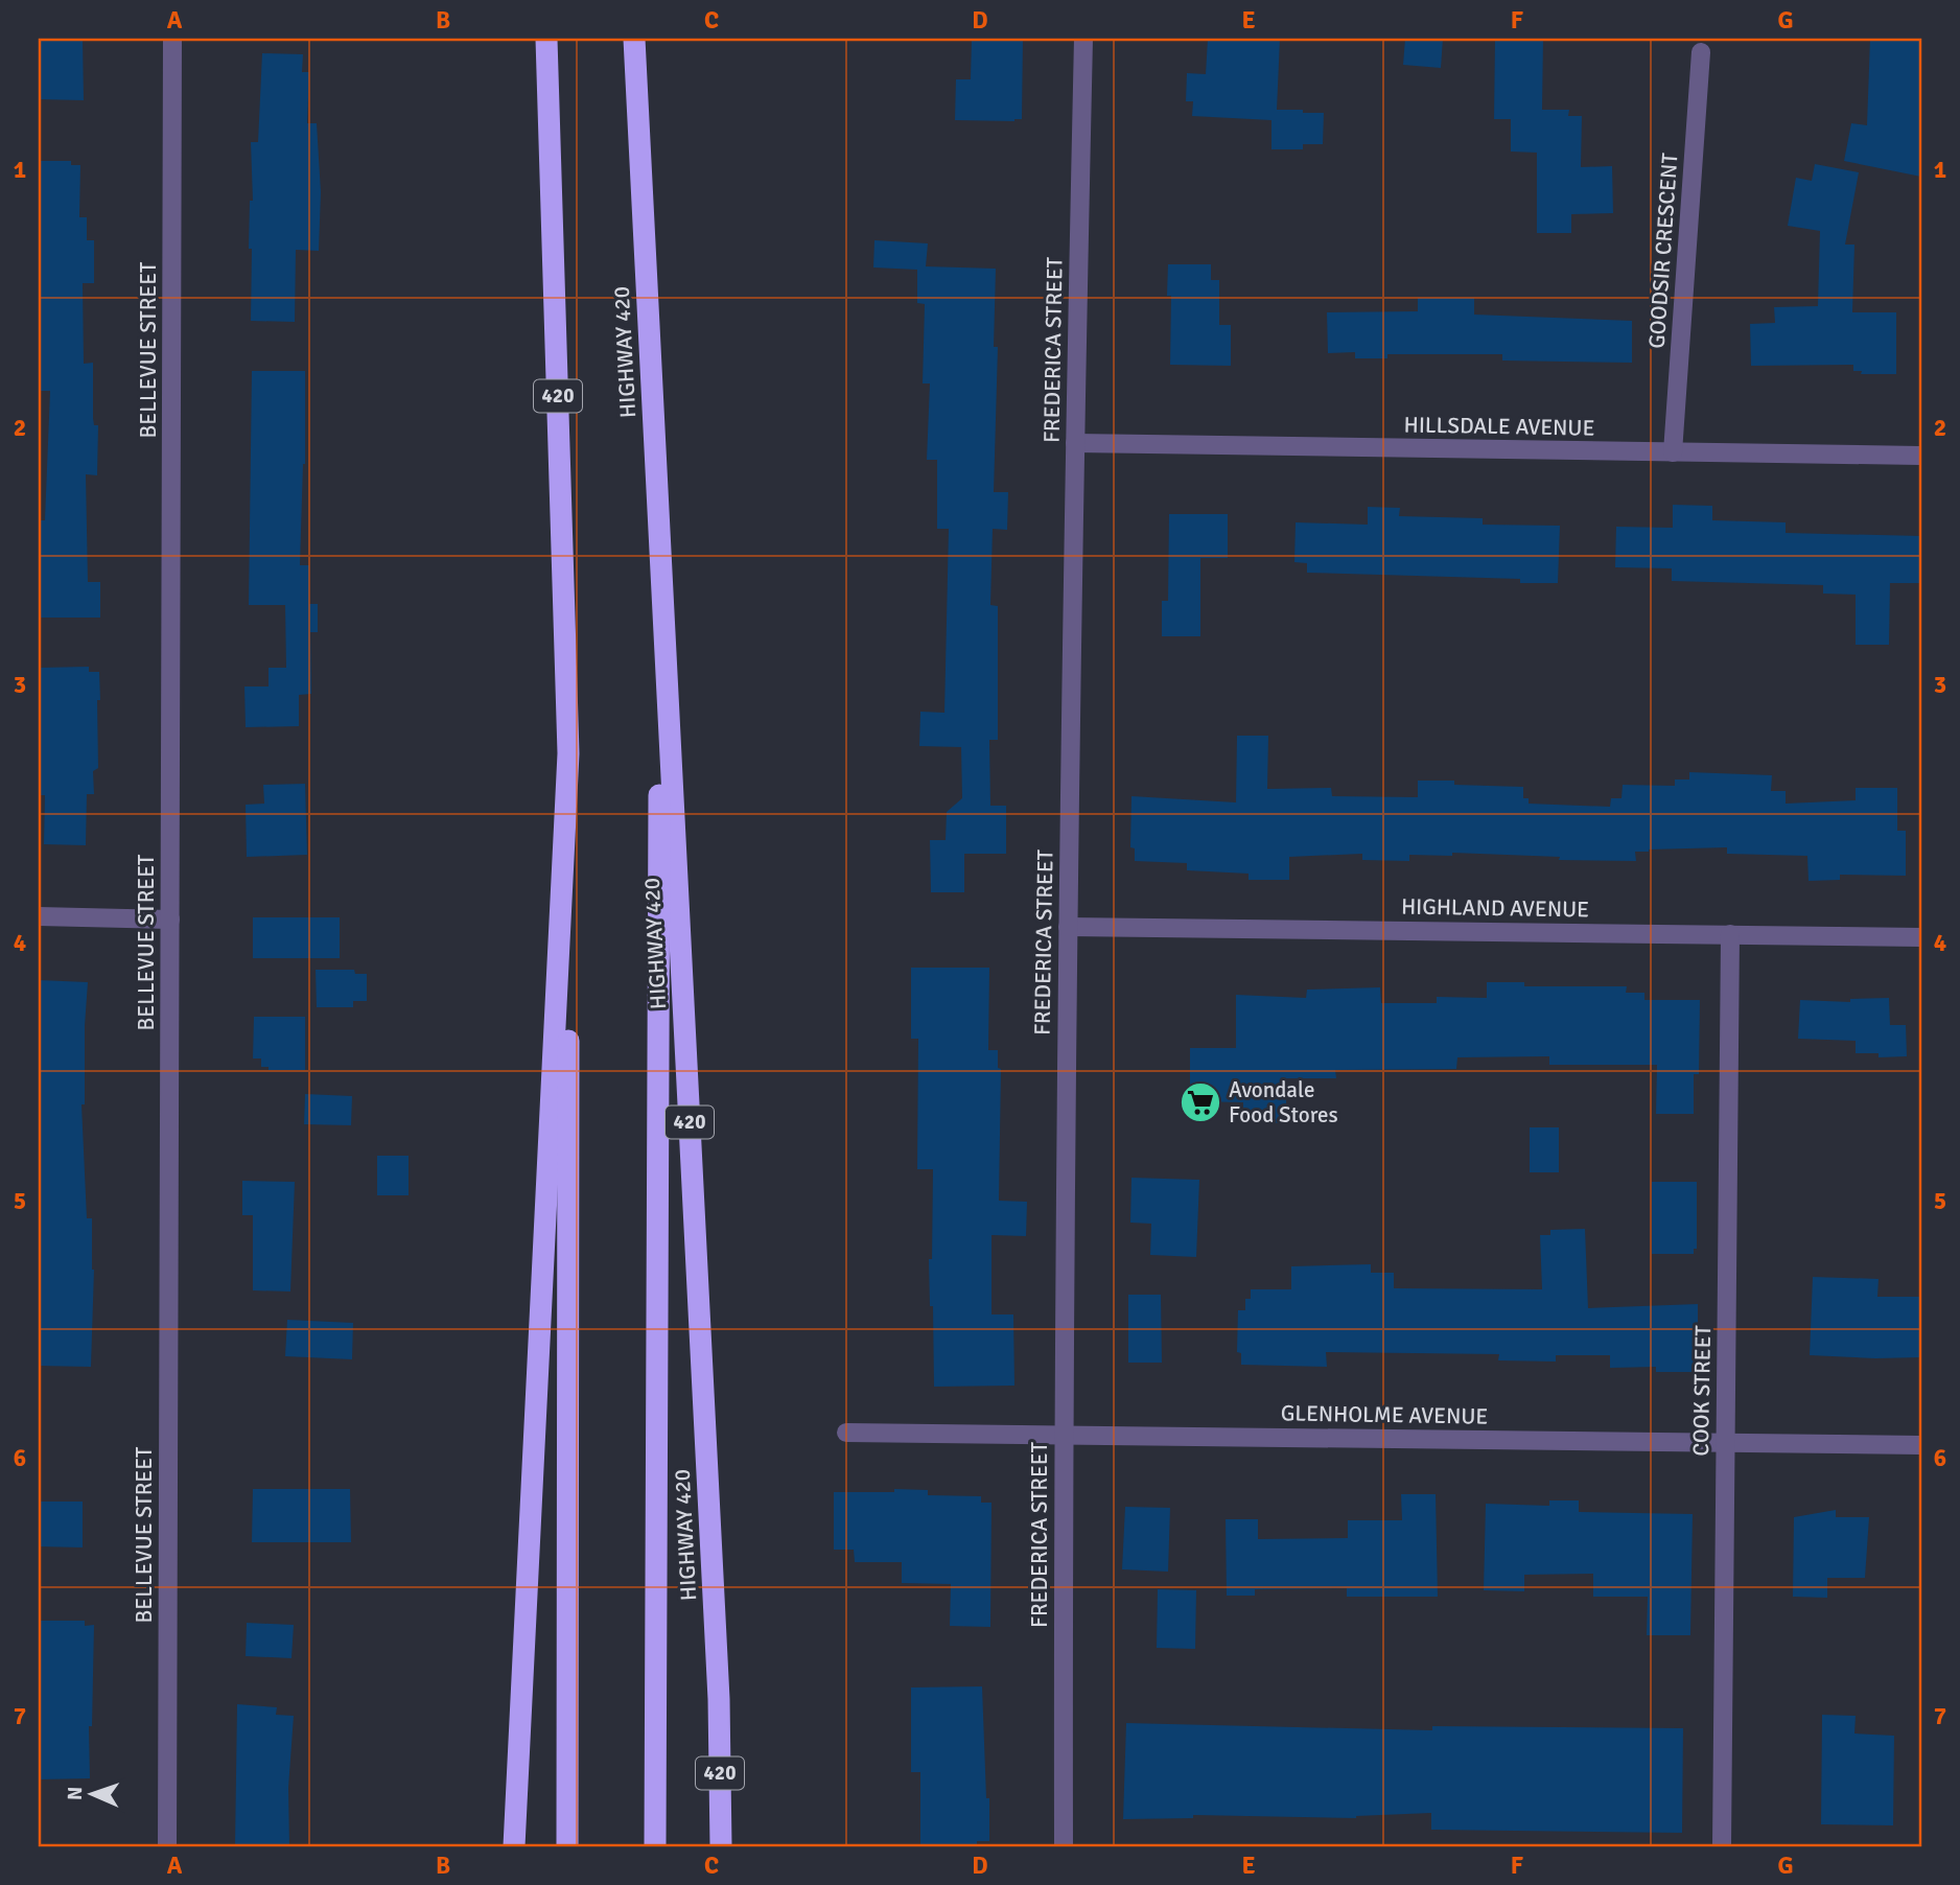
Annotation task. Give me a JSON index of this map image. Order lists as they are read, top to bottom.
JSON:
{
  "streets": {
    "highway": ["HIGHWAY 420", "420"],
    "street": [
      "GOODSIR CRESCENT",
      "BELLEVUE STREET",
      "FREDERICA STREET",
      "HILLSDALE AVENUE",
      "HIGHLAND AVENUE",
      "COOK STREET",
      "GLENHOLME AVENUE"
    ]
  },
  "crossings": [
    ["GOODSIR CRESCENT", "HILLSDALE AVENUE"],
    ["FREDERICA STREET", "HILLSDALE AVENUE"],
    ["FREDERICA STREET", "HIGHLAND AVENUE"],
    ["FREDERICA STREET", "GLENHOLME AVENUE"],
    ["HIGHLAND AVENUE", "COOK STREET"],
    ["COOK STREET", "GLENHOLME AVENUE"]
  ],
  "places": {
    "supermarket": ["Avondale Food Stores"]
  },
  "north": "left",
  "grid": {
    "columns": [
      "A",
      "B",
      "C",
      "D",
      "E",
      "F",
      "G"
    ],
    "rows": [
      "1",
      "2",
      "3",
      "4",
      "5",
      "6",
      "7"
    ]
  }
}
